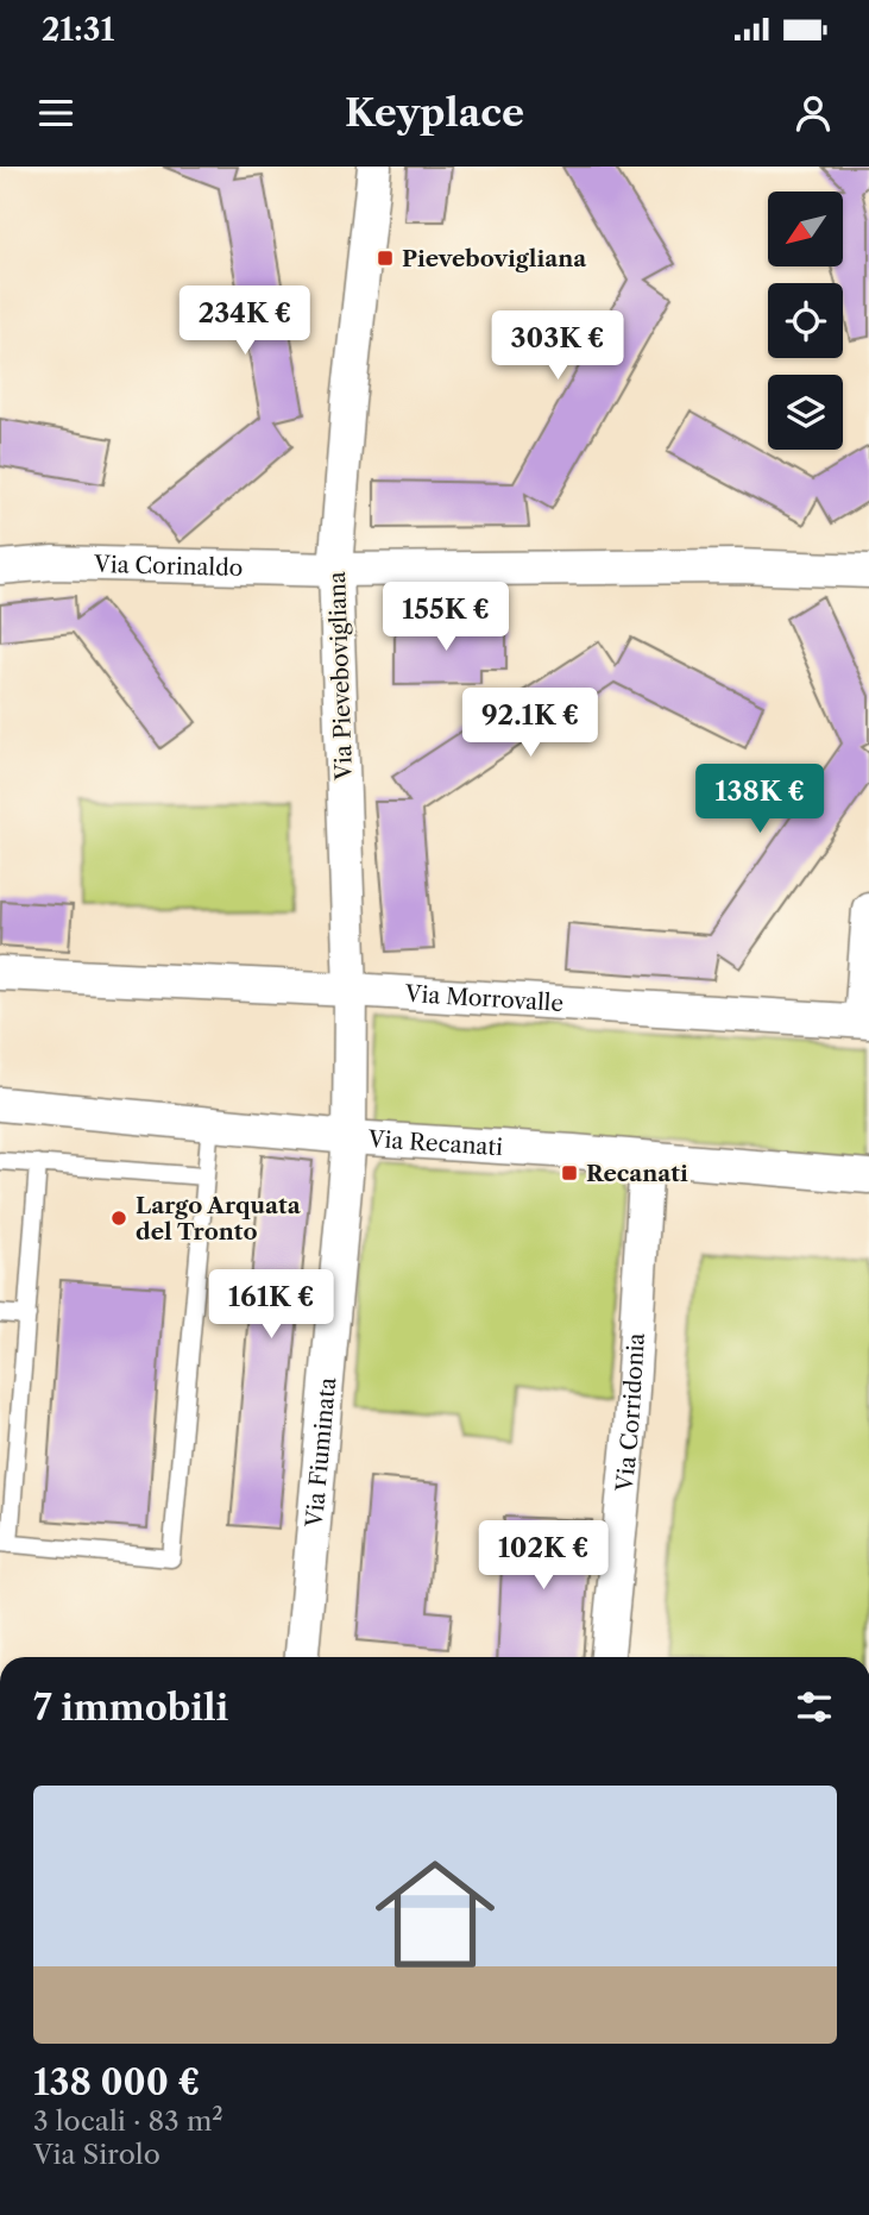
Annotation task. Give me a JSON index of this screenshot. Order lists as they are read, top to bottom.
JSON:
{
  "streets": {
    "street": [
      "Via Corinaldo",
      "Via Pievebovigliana",
      "Via Morrovalle",
      "Via Recanati",
      "Via Corridonia",
      "Via Fiuminata"
    ]
  },
  "crossings": [
    ["Via Corinaldo", "Via Pievebovigliana"],
    ["Via Pievebovigliana", "Via Morrovalle"],
    ["Via Pievebovigliana", "Via Recanati"],
    ["Via Pievebovigliana", "Via Fiuminata"],
    ["Via Recanati", "Via Corridonia"],
    ["Via Recanati", "Via Fiuminata"]
  ],
  "places": {
    "transit": ["Pievebovigliana", "Recanati"],
    "other": ["Largo Arquata del Tronto"]
  },
  "north": "bottom left",
  "page": {
    "status": "21:31",
    "header": "Keyplace",
    "price": [
      "234K €",
      "303K €",
      "155K €",
      "92.1K €",
      "138K €",
      "161K €",
      "102K €"
    ],
    "heading": "7 immobili",
    "list": [
      {
        "name": "138 000 €",
        "note": "3 locali · 83 m² · Via Sirolo"
      }
    ]
  }
}
